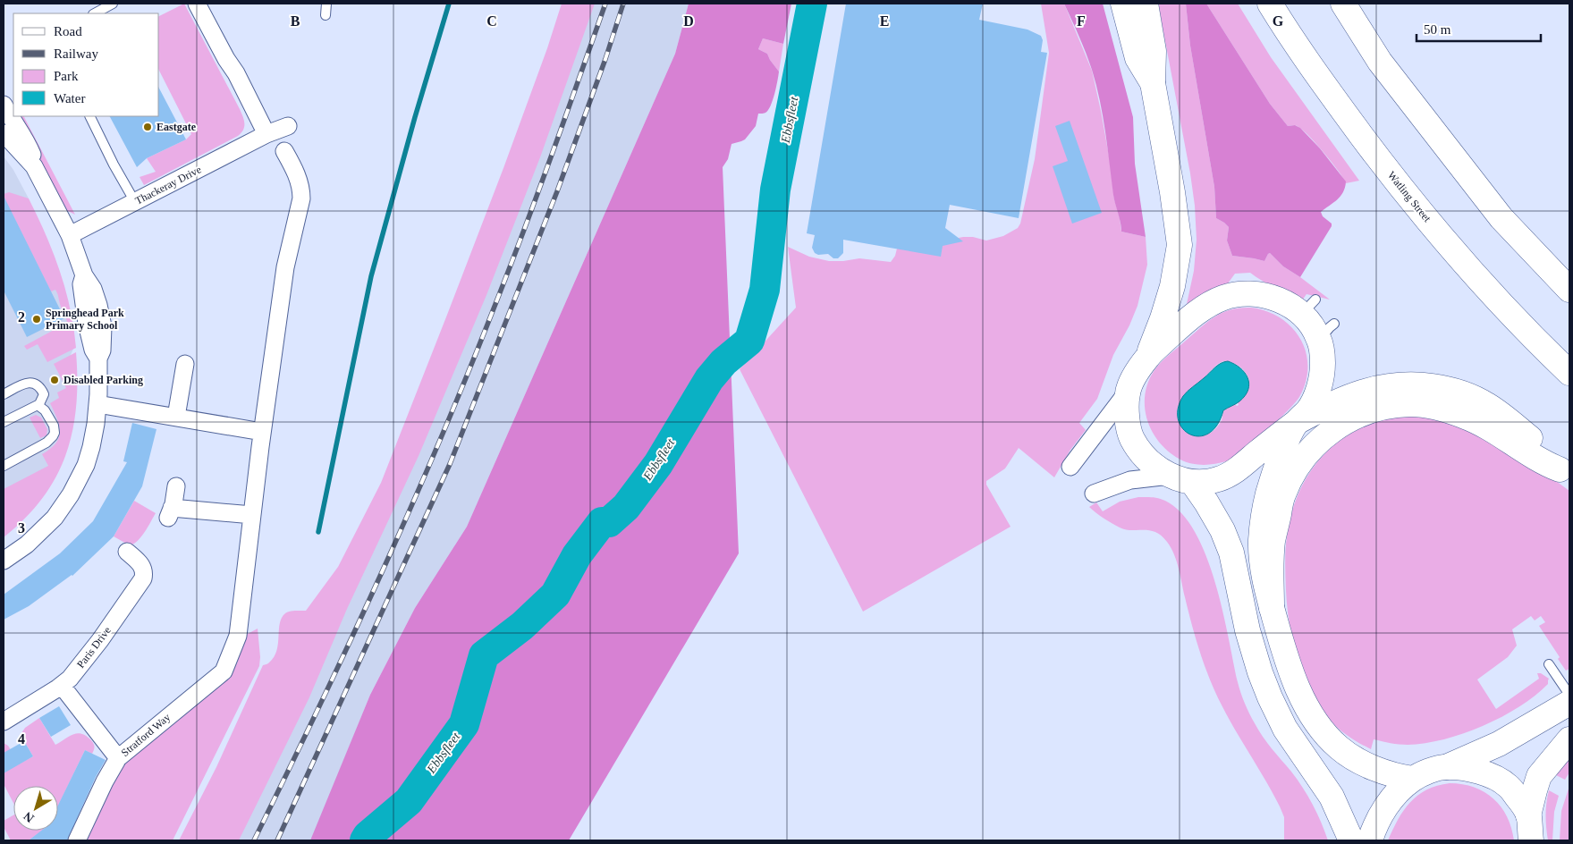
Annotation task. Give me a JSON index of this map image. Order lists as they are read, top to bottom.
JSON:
{
  "streets": {
    "main road": ["Watling Street"],
    "street": ["Thackeray Drive", "Paris Drive", "Stratford Way"]
  },
  "water": ["Ebbsfleet"],
  "places": ["Eastgate", "Springhead Park Primary School", "Disabled Parking"],
  "legend": [
    "Road",
    "Railway",
    "Park",
    "Water"
  ],
  "scale_bar": "50 m",
  "north": "bottom left",
  "grid": {
    "columns": [
      "B",
      "C",
      "D",
      "E",
      "F",
      "G"
    ],
    "rows": ["2", "3", "4"]
  }
}
